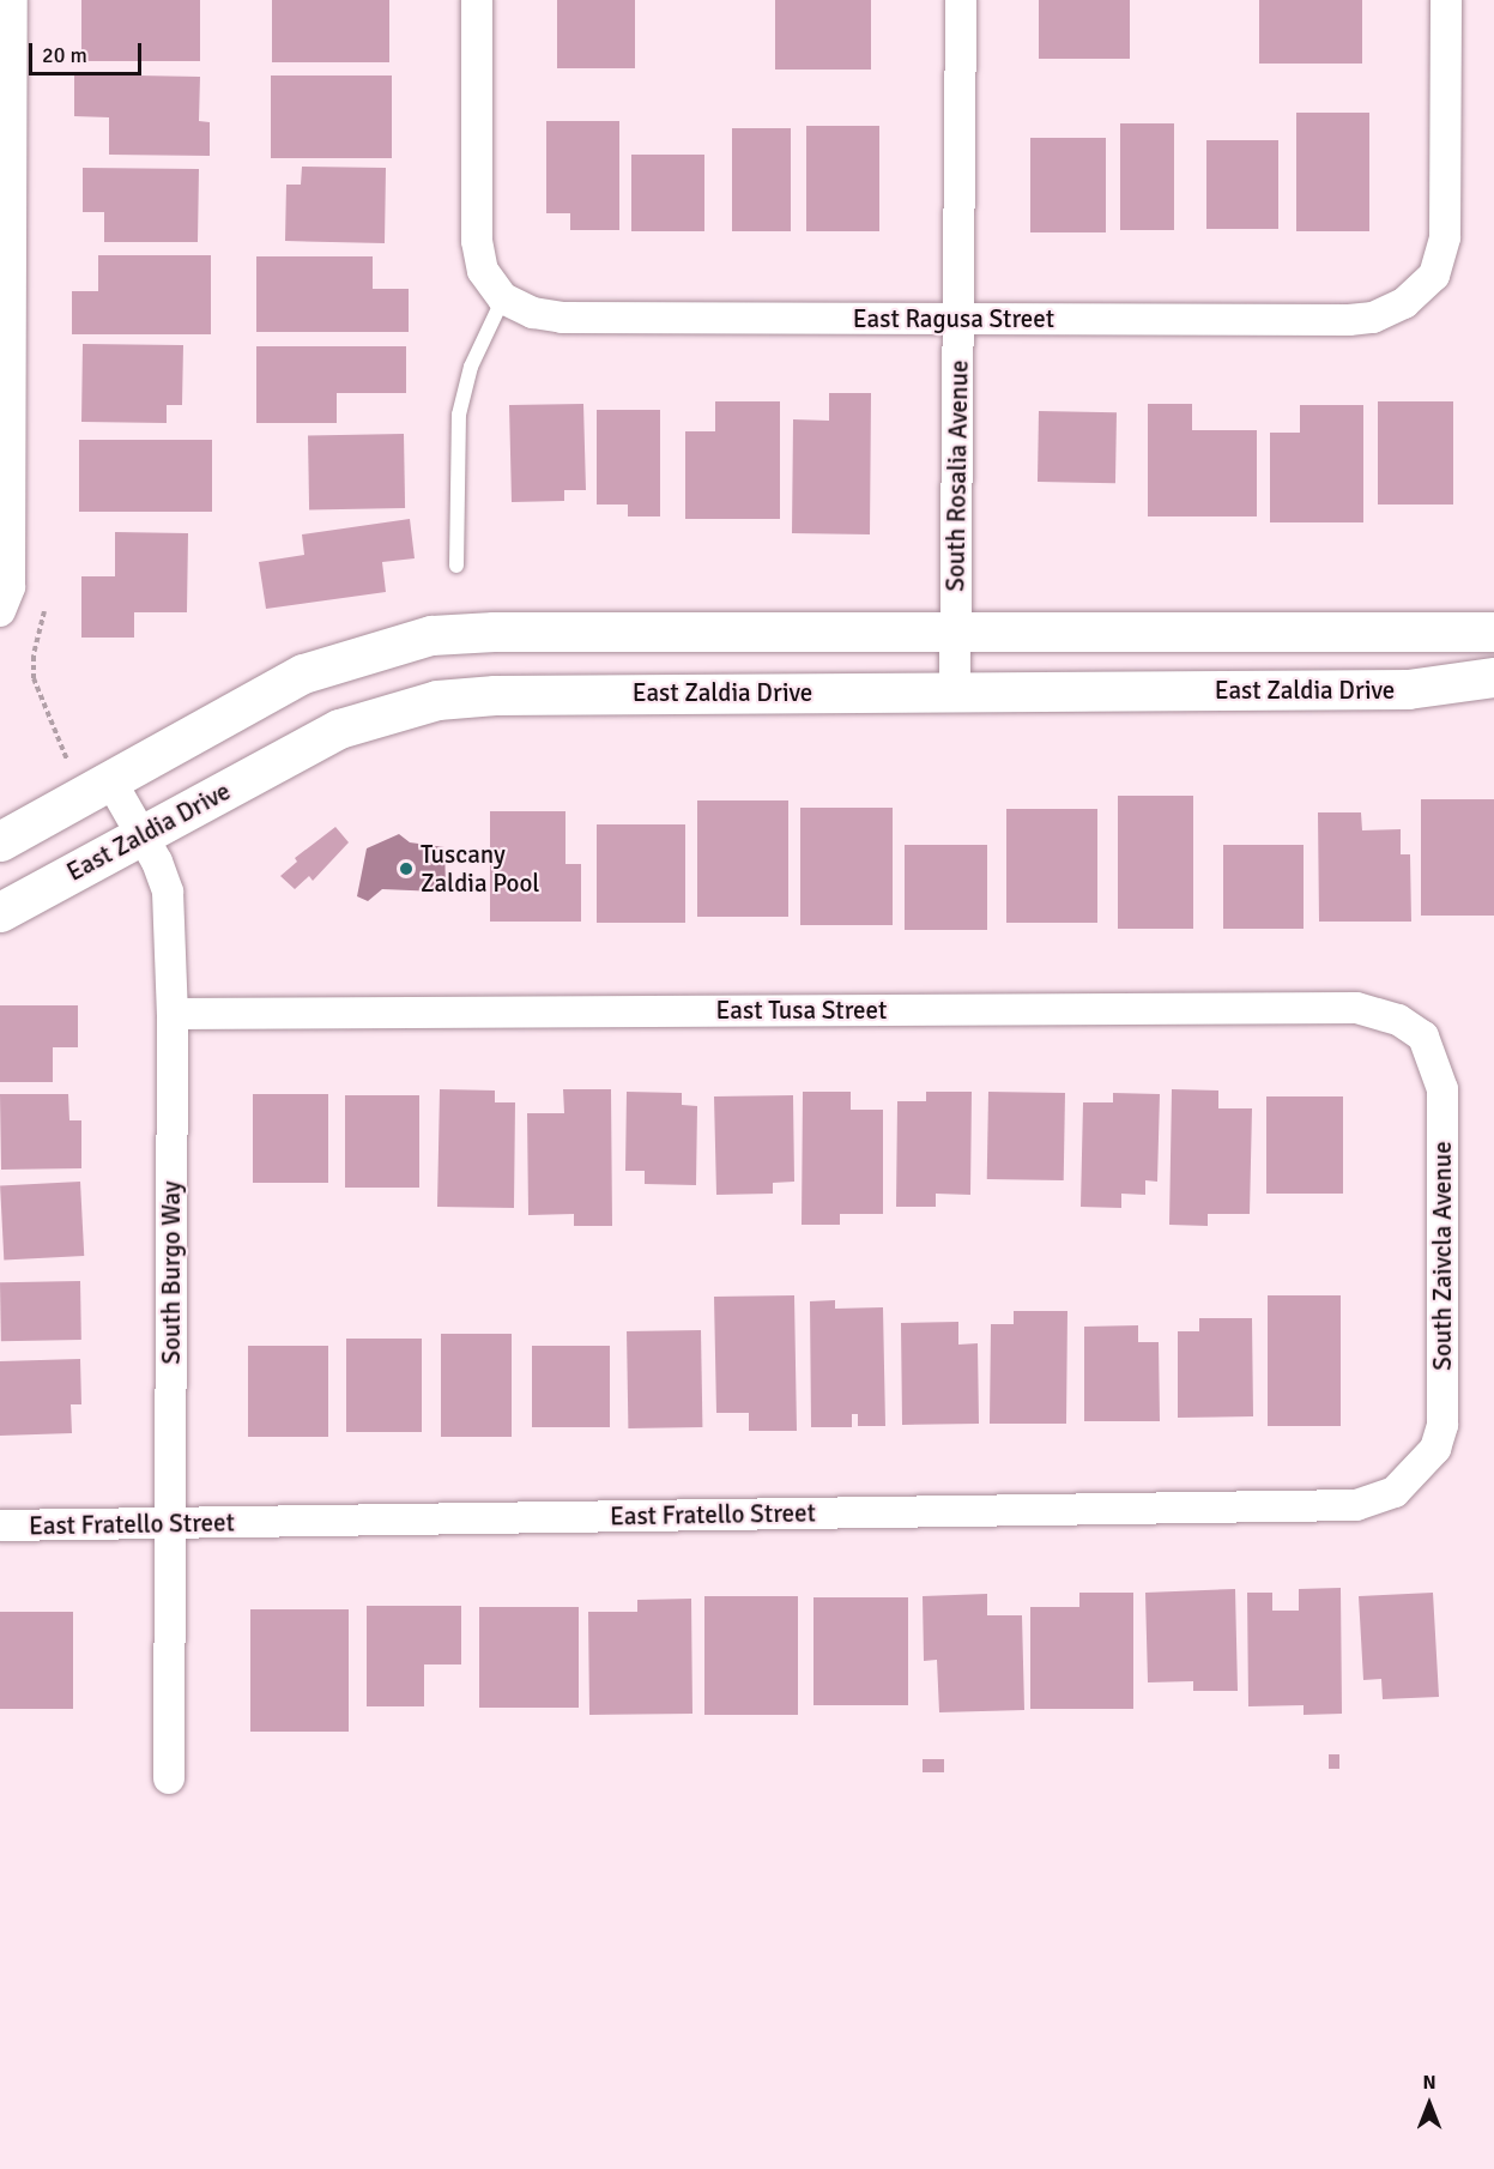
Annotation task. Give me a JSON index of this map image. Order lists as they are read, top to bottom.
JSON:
{
  "streets": {
    "street": [
      "East Ragusa Street",
      "South Rosalia Avenue",
      "East Zaldia Drive",
      "East Tusa Street",
      "South Zaivcla Avenue",
      "South Burgo Way",
      "East Fratello Street"
    ]
  },
  "crossings": [
    ["East Ragusa Street", "South Rosalia Avenue"],
    ["South Rosalia Avenue", "East Zaldia Drive"],
    ["East Zaldia Drive", "South Burgo Way"],
    ["East Tusa Street", "South Zaivcla Avenue"],
    ["East Tusa Street", "South Burgo Way"],
    ["South Zaivcla Avenue", "East Fratello Street"],
    ["South Burgo Way", "East Fratello Street"]
  ],
  "places": ["Tuscany Zaldia Pool"],
  "scale_bar": "20 m",
  "north": "top"
}
